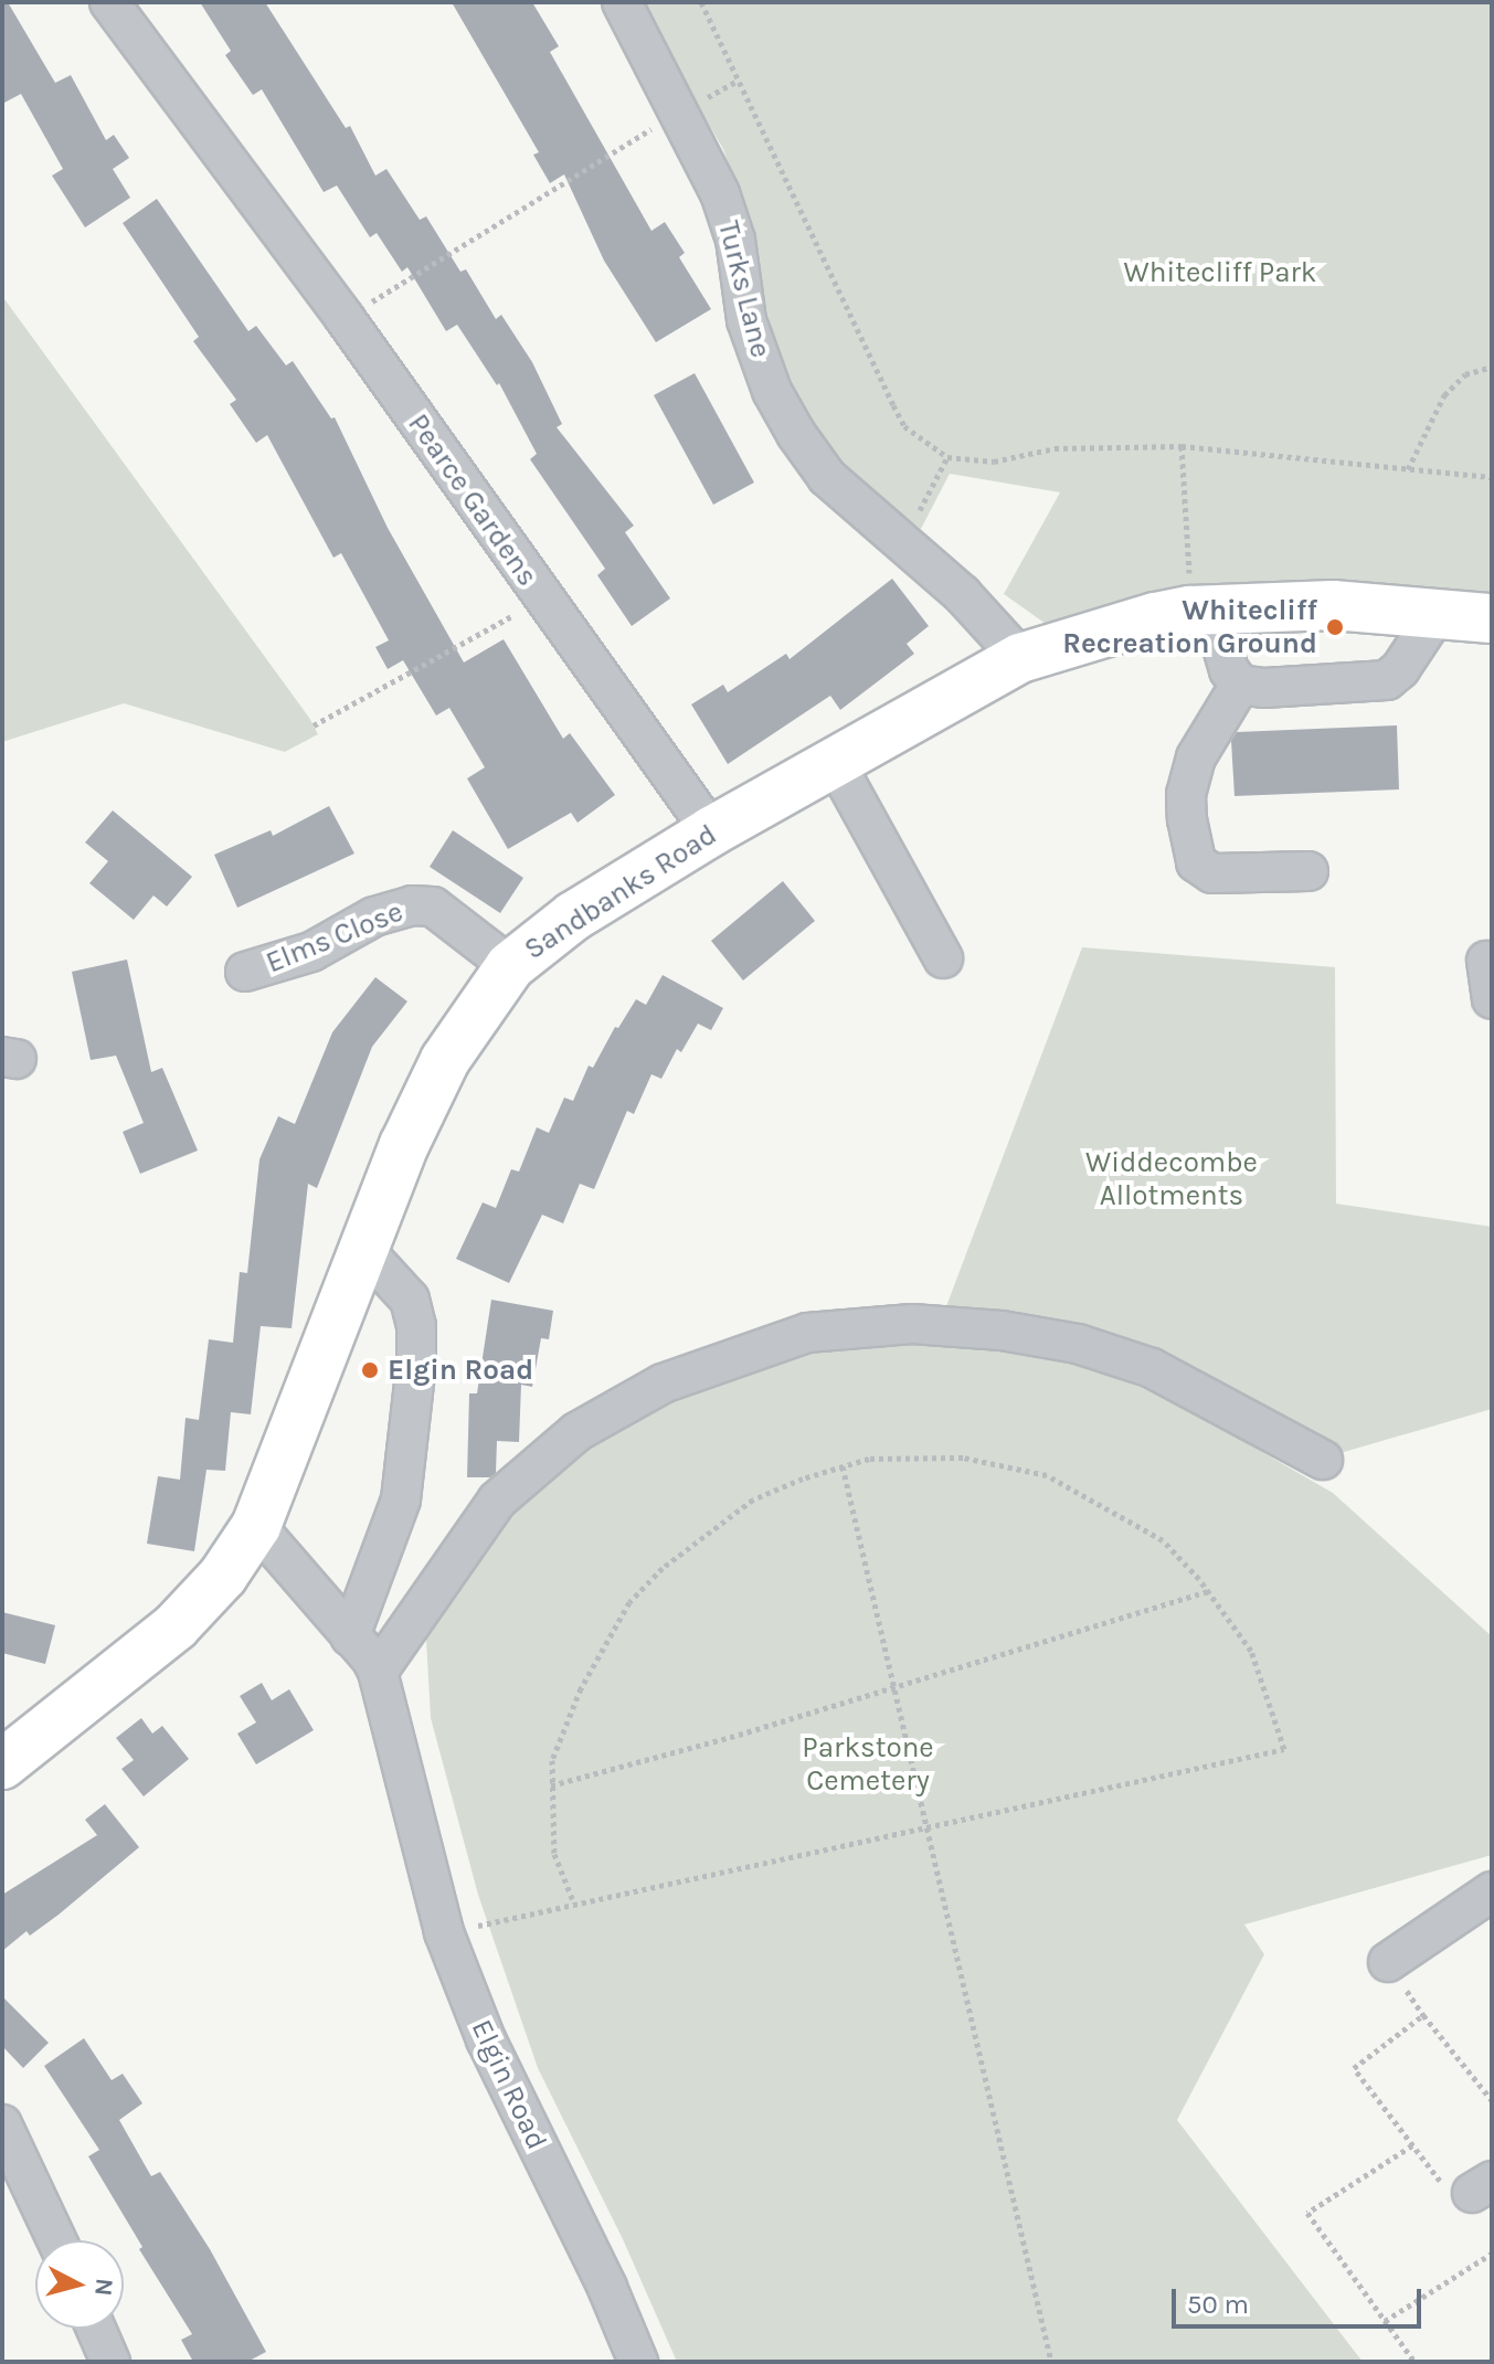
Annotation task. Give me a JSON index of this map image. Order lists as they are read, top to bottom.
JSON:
{
  "streets": {
    "main road": ["Sandbanks Road"],
    "street": [
      "Turks Lane",
      "Pearce Gardens",
      "Elms Close",
      "Elgin Road"
    ]
  },
  "crossings": [
    ["Turks Lane", "Sandbanks Road"],
    ["Pearce Gardens", "Sandbanks Road"],
    ["Sandbanks Road", "Elms Close"],
    ["Sandbanks Road", "Elgin Road"]
  ],
  "parks": ["Whitecliff Park", "Widdecombe Allotments", "Parkstone Cemetery"],
  "places": ["Whitecliff Recreation Ground", "Elgin Road"],
  "scale_bar": "50 m",
  "north": "right"
}
